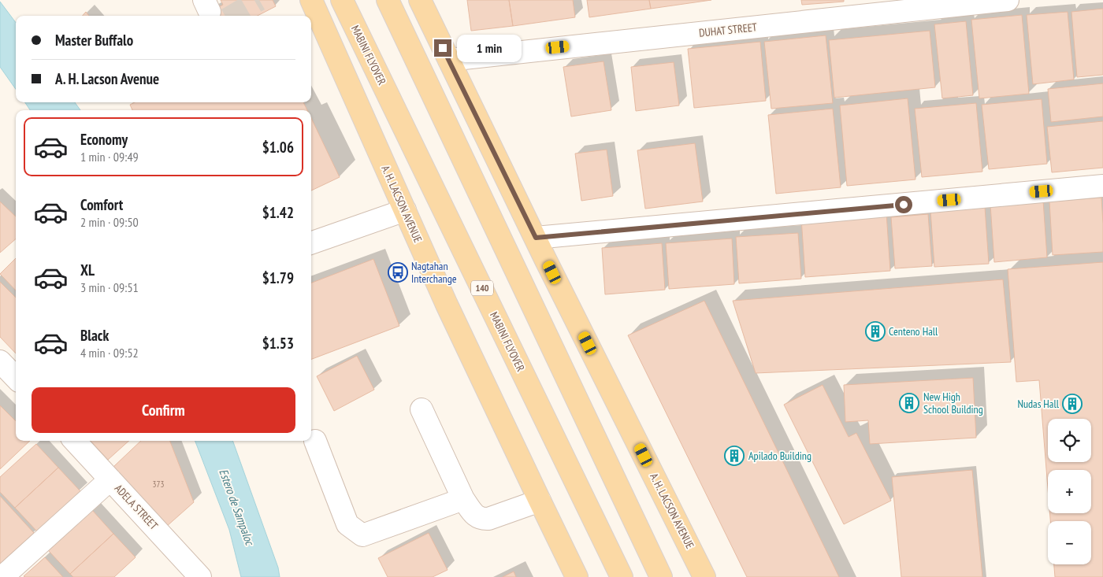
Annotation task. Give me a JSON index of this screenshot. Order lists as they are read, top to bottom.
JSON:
{
  "streets": {
    "main road": ["MABINI FLYOVER", "A. H. LACSON AVENUE", "140"],
    "street": ["DUHAT STREET", "ADELA STREET"]
  },
  "crossings": [
    ["DUHAT STREET", "A. H. LACSON AVENUE"]
  ],
  "water": ["Estero de Sampaloc"],
  "places": {
    "bus stop": ["Nagtahan Interchange"],
    "building": [
      "Centeno Hall",
      "New High School Building",
      "Nudas Hall",
      "Apilado Building"
    ]
  },
  "house_numbers": ["373"],
  "page": {
    "banner": ["Master Buffalo", "A. H. Lacson Avenue"],
    "bubble": "1 min",
    "list": [
      {
        "name": "Economy",
        "note": "1 min · 09:49",
        "value": "$1.06"
      },
      {
        "name": "Comfort",
        "note": "2 min · 09:50",
        "value": "$1.42"
      },
      {
        "name": "XL",
        "note": "3 min · 09:51",
        "value": "$1.79"
      },
      {
        "name": "Black",
        "note": "4 min · 09:52",
        "value": "$1.53"
      }
    ],
    "buttons": "Confirm",
    "map_buttons": ["+", "−"]
  }
}
